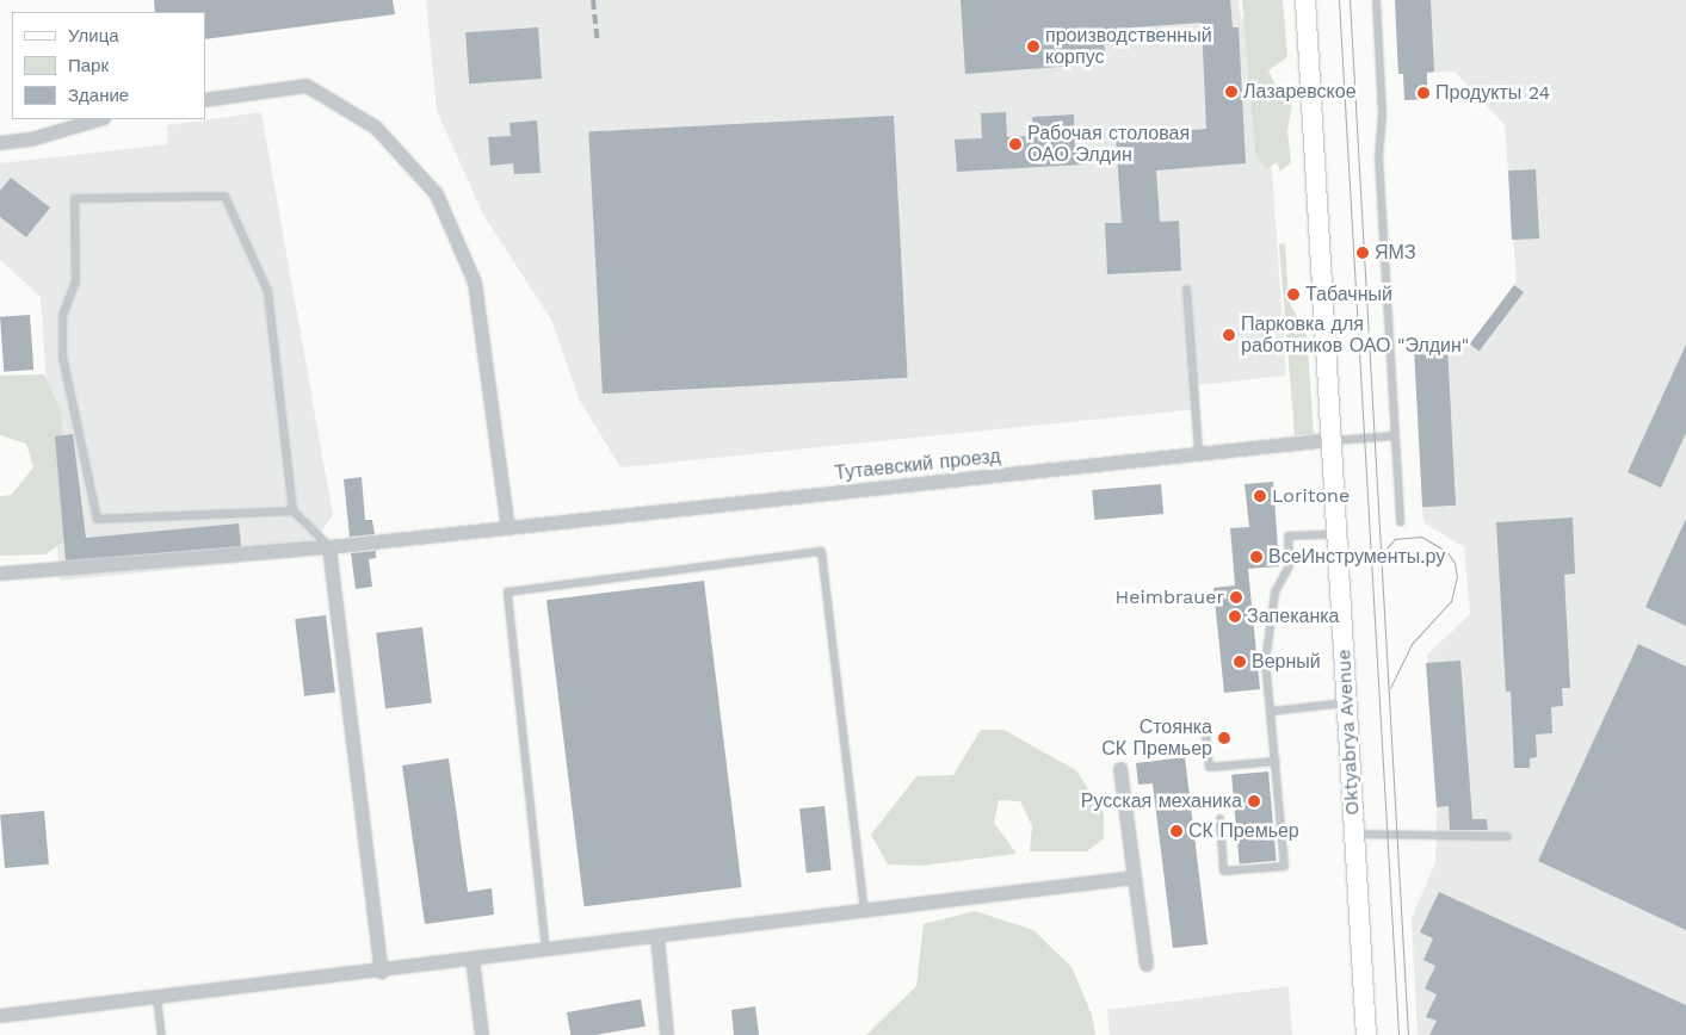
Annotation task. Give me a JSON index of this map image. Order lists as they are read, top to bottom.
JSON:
{
  "streets": {
    "main road": ["Oktyabrya Avenue"],
    "street": ["Тутаевский проезд"]
  },
  "crossings": [
    ["Тутаевский проезд", "Oktyabrya Avenue"]
  ],
  "places": [
    "производственный корпус",
    "Лазаревское",
    "Продукты 24",
    "Рабочая столовая ОАО Элдин",
    "ЯМЗ",
    "Табачный",
    "Парковка для работников ОАО \"Элдин\"",
    "Loritone",
    "ВсеИнструменты.ру",
    "Heimbrauer",
    "Запеканка",
    "Верный",
    "Стоянка СК Премьер",
    "Русская механика",
    "СК Премьер"
  ],
  "legend": ["Улица", "Парк", "Здание"]
}
